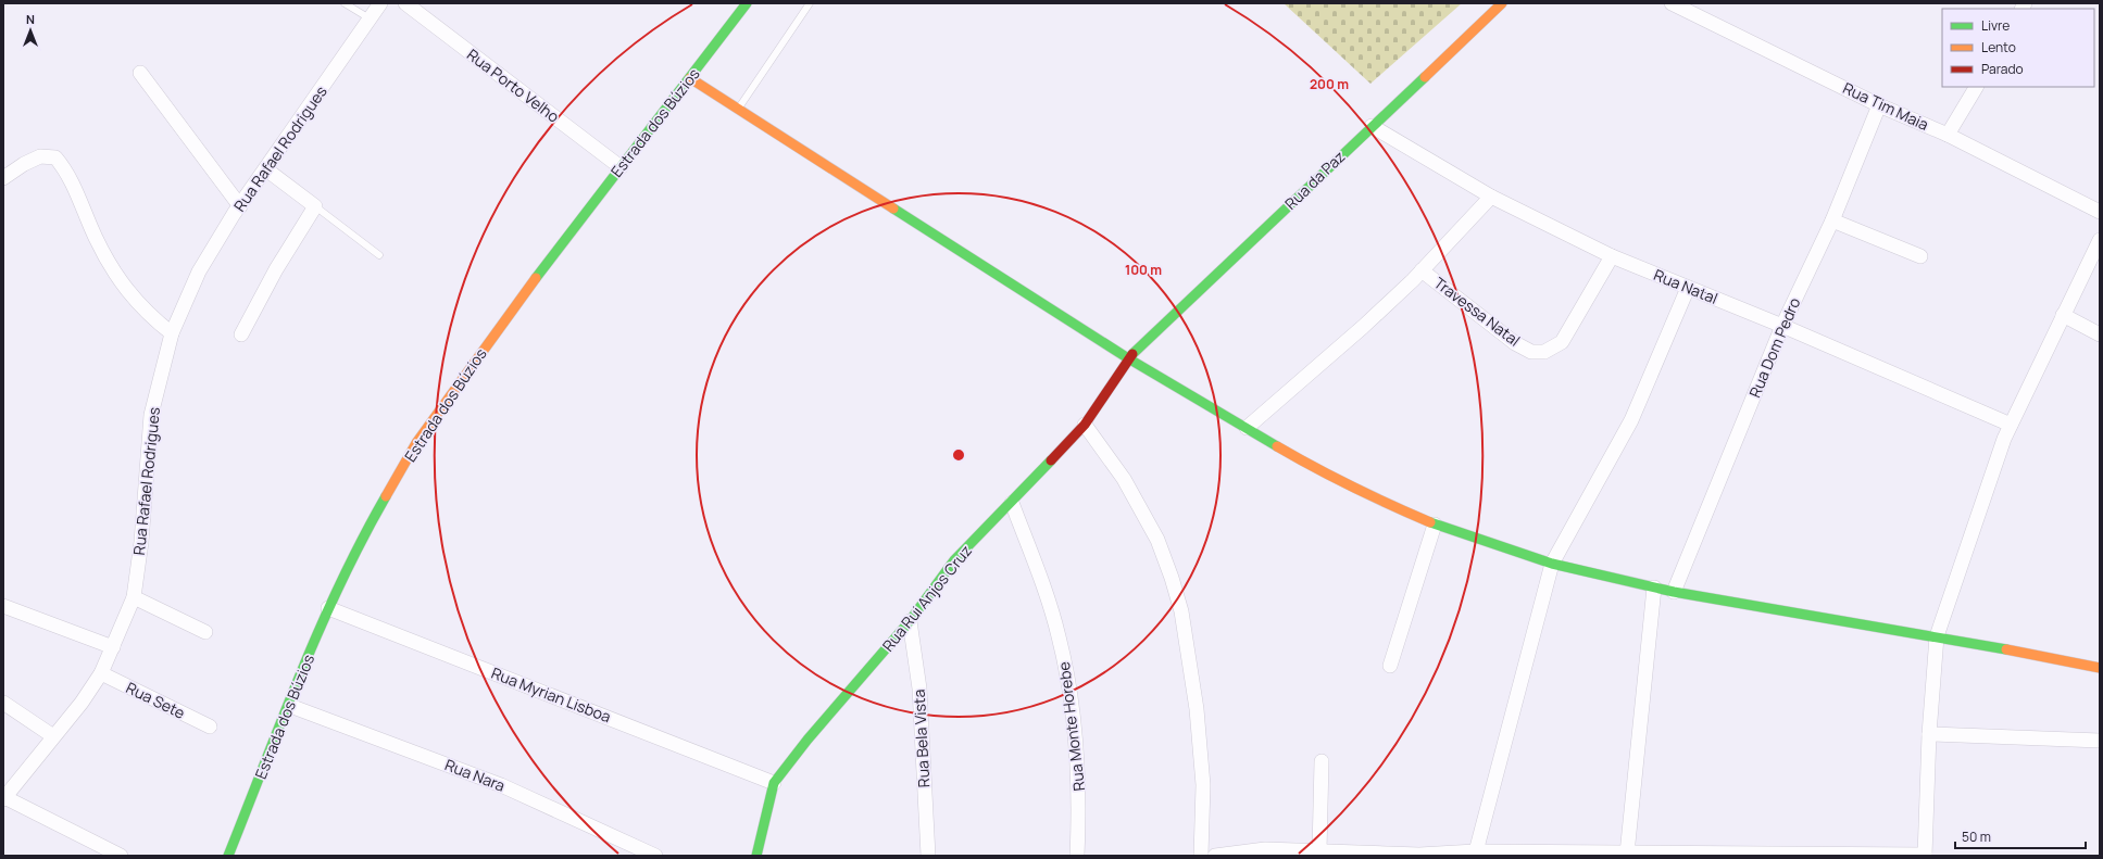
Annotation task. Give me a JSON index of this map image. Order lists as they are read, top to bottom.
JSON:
{
  "streets": {
    "street": [
      "Rua Porto Velho",
      "Rua Tim Maia",
      "Estrada dos Búzios",
      "Rua Rafael Rodrigues",
      "Rua da Paz",
      "Rua Natal",
      "Travessa Natal",
      "Rua Dom Pedro",
      "Rua Rui Anjos Cruz",
      "Rua Myrian Lisboa",
      "Rua Sete",
      "Rua Monte Horebe",
      "Rua Bela Vista",
      "Rua Nara"
    ]
  },
  "crossings": [
    ["Rua Porto Velho", "Estrada dos Búzios"],
    ["Rua Tim Maia", "Rua Dom Pedro"],
    ["Estrada dos Búzios", "Rua Myrian Lisboa"],
    ["Estrada dos Búzios", "Rua Nara"],
    ["Rua Rafael Rodrigues", "Rua Sete"],
    ["Rua da Paz", "Rua Natal"],
    ["Rua da Paz", "Rua Rui Anjos Cruz"],
    ["Rua Natal", "Travessa Natal"],
    ["Rua Natal", "Rua Dom Pedro"],
    ["Rua Rui Anjos Cruz", "Rua Myrian Lisboa"],
    ["Rua Rui Anjos Cruz", "Rua Monte Horebe"],
    ["Rua Rui Anjos Cruz", "Rua Bela Vista"]
  ],
  "legend": ["Livre", "Lento", "Parado"],
  "scale_bar": "50 m",
  "north": "top",
  "rings": ["200 m", "100 m"]
}
